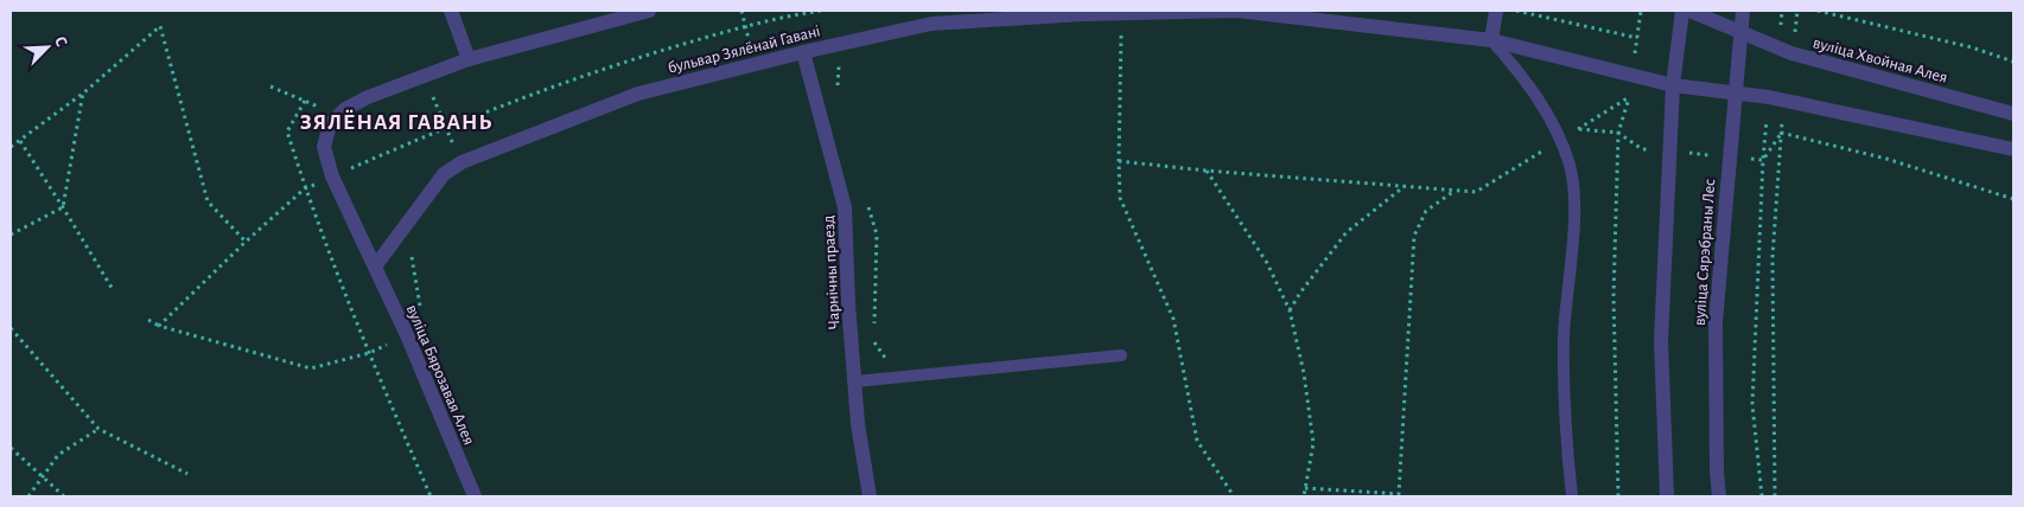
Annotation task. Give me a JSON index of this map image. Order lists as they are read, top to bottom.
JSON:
{
  "streets": {
    "street": [
      "бульвар Зялёнай Гавані",
      "вуліца Хвойная Алея",
      "вуліца Сярэбраны Лес",
      "Чарнічны праезд",
      "вуліца Бярозавая Алея"
    ]
  },
  "crossings": [
    ["бульвар Зялёнай Гавані", "вуліца Сярэбраны Лес"],
    ["бульвар Зялёнай Гавані", "Чарнічны праезд"],
    ["бульвар Зялёнай Гавані", "вуліца Бярозавая Алея"],
    ["вуліца Хвойная Алея", "вуліца Сярэбраны Лес"]
  ],
  "districts": ["ЗЯЛЁНАЯ ГАВАНЬ"],
  "north": "top right"
}
